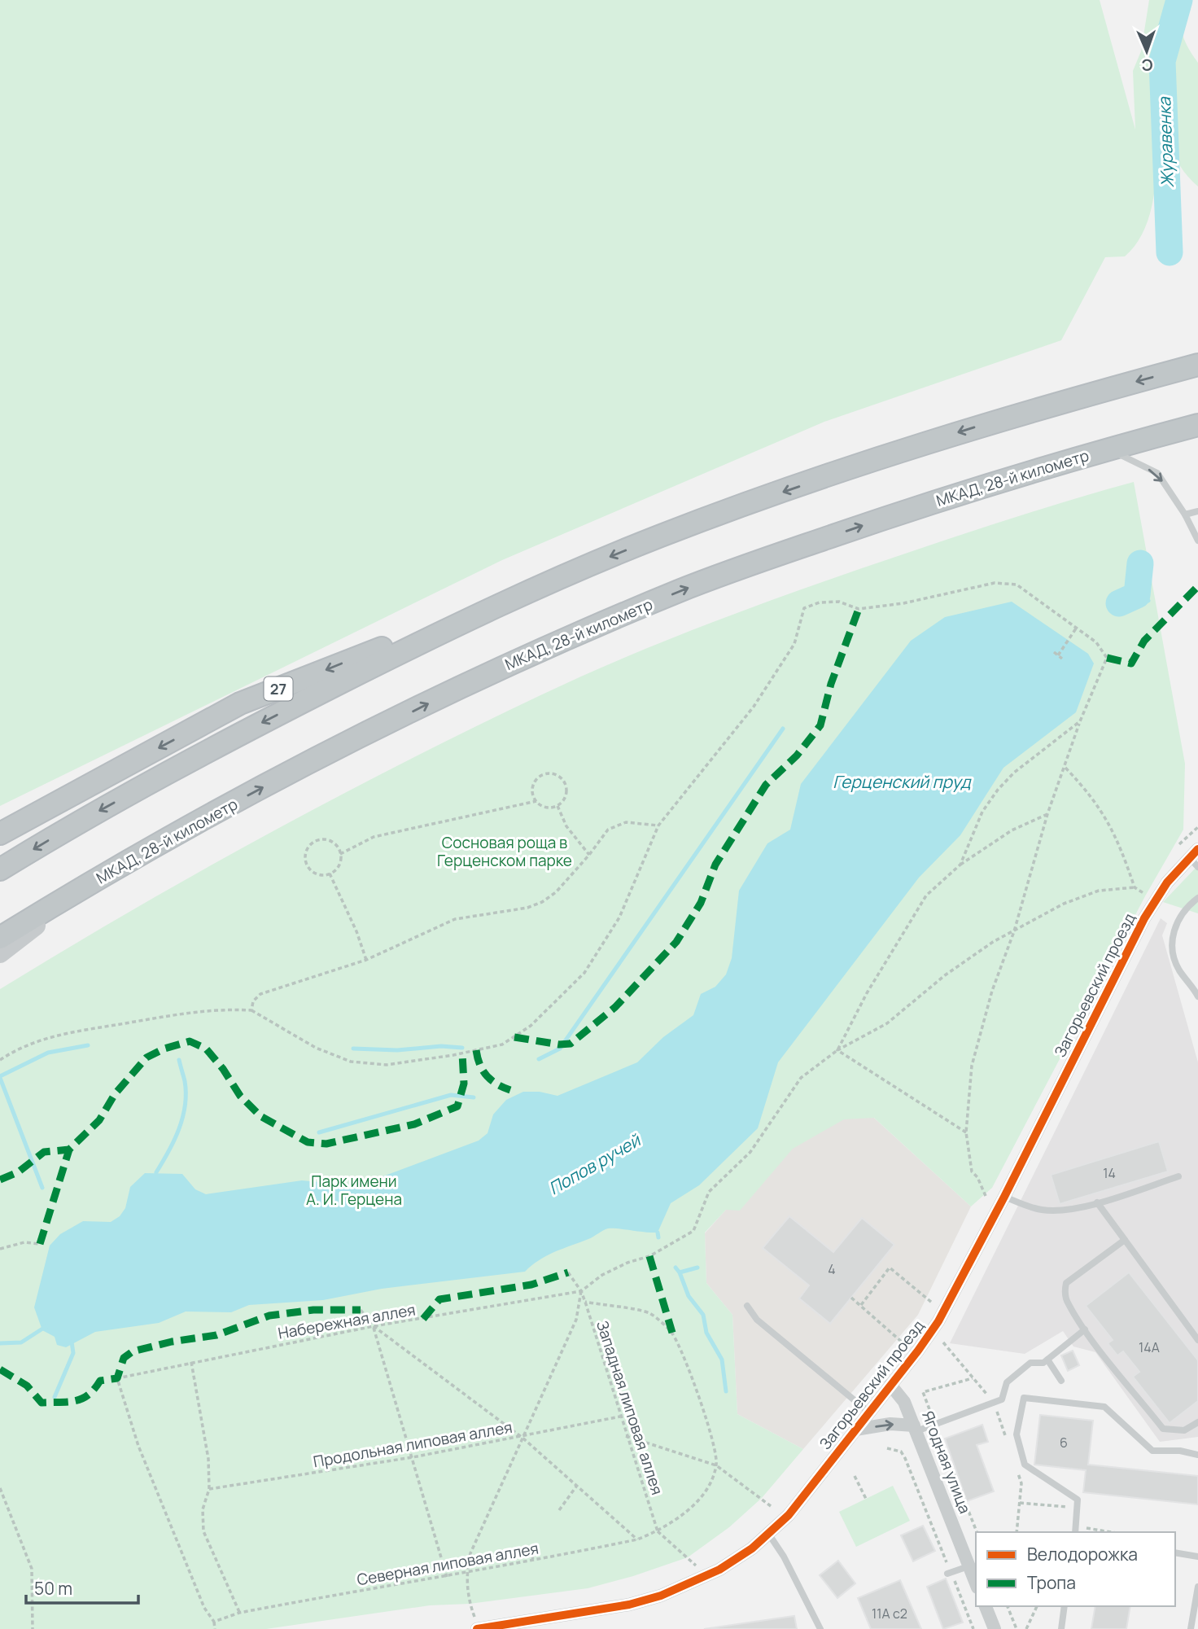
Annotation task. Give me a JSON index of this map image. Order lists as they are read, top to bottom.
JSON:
{
  "streets": {
    "highway": ["МКАД, 28-й километр", "27"],
    "street": ["Загорьевский проезд", "Ягодная улица"],
    "path": [
      "Набережная аллея",
      "Западная липовая аллея",
      "Продольная липовая аллея",
      "Северная липовая аллея"
    ]
  },
  "crossings": [
    ["Загорьевский проезд", "Ягодная улица"],
    ["Набережная аллея", "Западная липовая аллея"],
    ["Набережная аллея", "Северная липовая аллея"],
    ["Западная липовая аллея", "Продольная липовая аллея"],
    ["Западная липовая аллея", "Северная липовая аллея"]
  ],
  "water": ["Журавенка", "Герценский пруд", "Попов ручей"],
  "parks": ["Сосновая роща в Герценском парке", "Парк имени А. И. Герцена"],
  "house_numbers": [
    "14",
    "4",
    "14А",
    "6",
    "11А с2"
  ],
  "legend": ["Велодорожка", "Тропа"],
  "scale_bar": "50 m",
  "north": "bottom"
}
